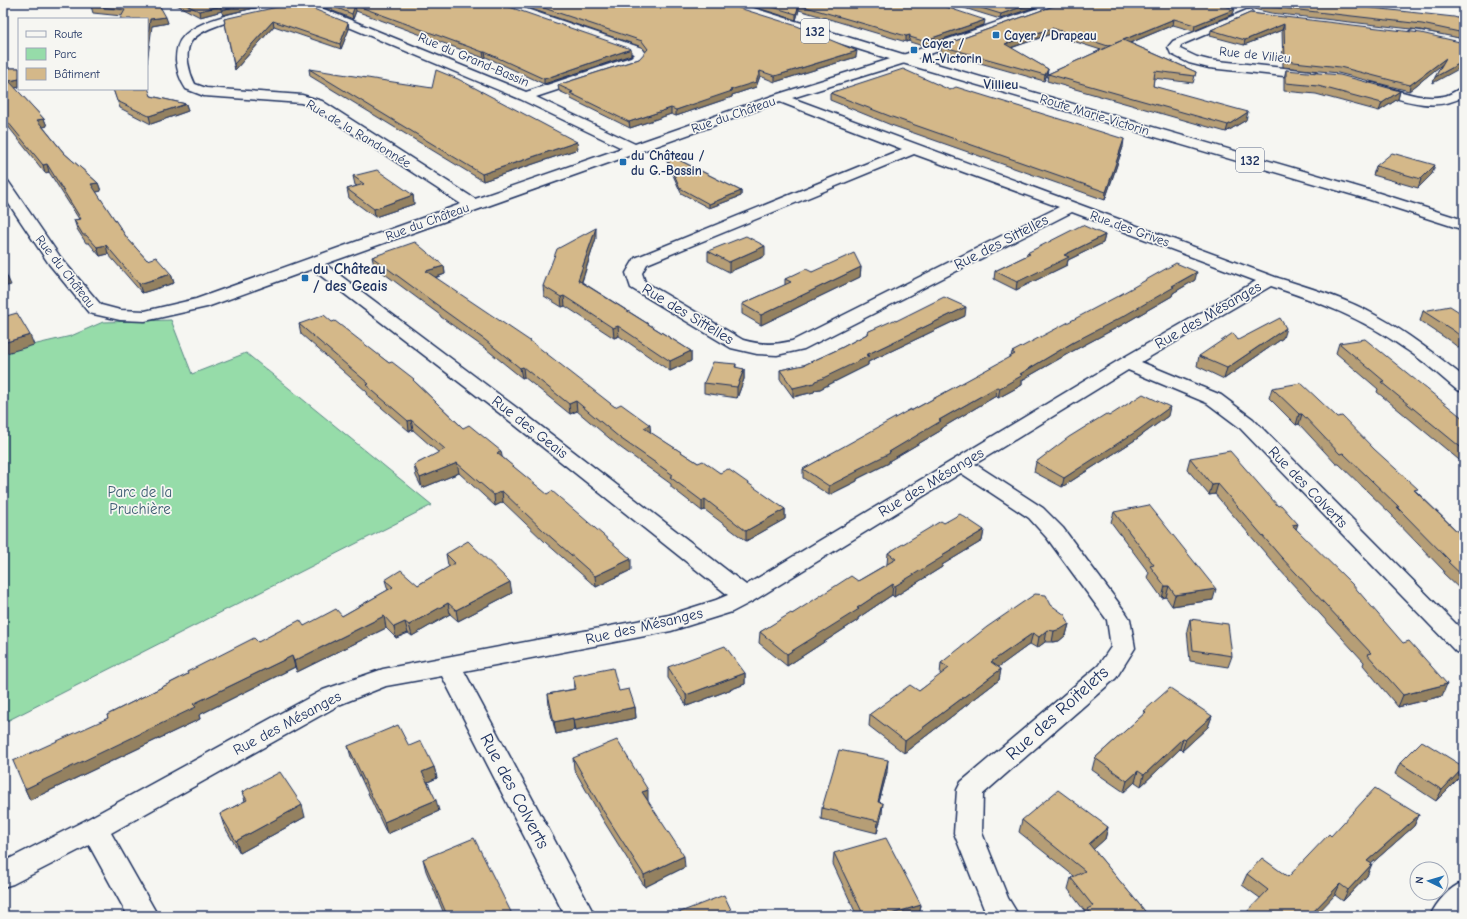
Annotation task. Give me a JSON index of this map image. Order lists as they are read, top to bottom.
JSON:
{
  "streets": {
    "main road": ["132", "Route Marie-Victorin"],
    "street": [
      "Rue de Vilieu",
      "Rue du Grand-Bassin",
      "Rue du Château",
      "Rue de la Randonnée",
      "Rue des Grives",
      "Rue des Sittelles",
      "Rue des Mésanges",
      "Rue des Geais",
      "Rue des Colverts",
      "Rue des Roitelets"
    ]
  },
  "crossings": [
    ["Rue du Grand-Bassin", "Rue du Château"],
    ["Rue du Grand-Bassin", "Rue de la Randonnée"],
    ["Rue du Château", "Route Marie-Victorin"],
    ["Rue du Château", "Rue de la Randonnée"],
    ["Rue du Château", "Rue des Grives"],
    ["Rue du Château", "Rue des Geais"],
    ["Rue des Grives", "Rue des Sittelles"],
    ["Rue des Grives", "Rue des Mésanges"],
    ["Rue des Mésanges", "Rue des Geais"],
    ["Rue des Mésanges", "Rue des Colverts"],
    ["Rue des Mésanges", "Rue des Roitelets"]
  ],
  "districts": ["Villieu"],
  "parks": ["Parc de la Pruchière"],
  "places": {
    "transit": [
      "Cayer / Drapeau",
      "Cayer / M.-Victorin",
      "du Château / du G.-Bassin",
      "du Château / des Geais"
    ]
  },
  "legend": ["Route", "Parc", "Bâtiment"],
  "north": "left"
}
